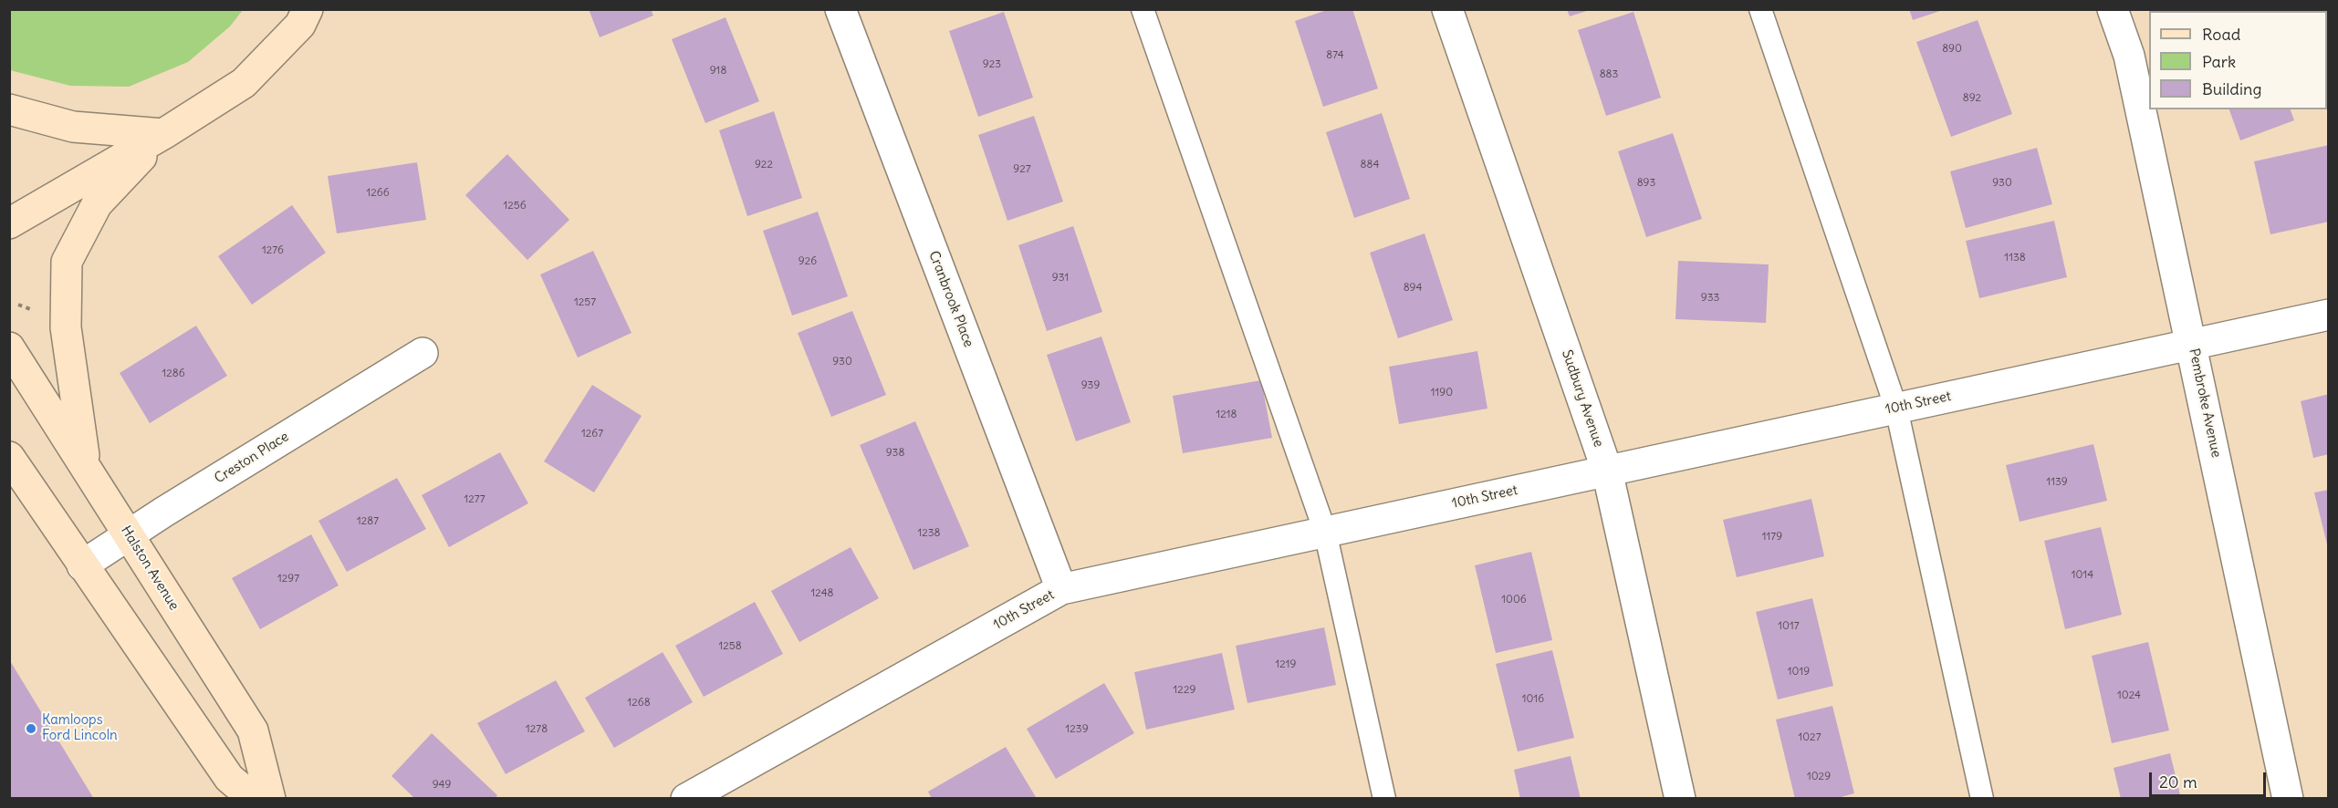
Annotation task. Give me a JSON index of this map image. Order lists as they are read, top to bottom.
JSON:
{
  "streets": {
    "main road": ["Halston Avenue"],
    "street": [
      "Cranbrook Place",
      "Sudbury Avenue",
      "10th Street",
      "Pembroke Avenue",
      "Creston Place"
    ]
  },
  "crossings": [
    ["Cranbrook Place", "10th Street"],
    ["Sudbury Avenue", "10th Street"],
    ["10th Street", "Pembroke Avenue"],
    ["Creston Place", "Halston Avenue"]
  ],
  "places": ["Kamloops Ford Lincoln"],
  "house_numbers": [
    "890",
    "874",
    "923",
    "918",
    "883",
    "892",
    "922",
    "884",
    "927",
    "893",
    "930",
    "1266",
    "1256",
    "1276",
    "1138",
    "926",
    "931",
    "894",
    "933",
    "1257",
    "930",
    "1286",
    "939",
    "1190",
    "1218",
    "1267",
    "938",
    "1139",
    "1277",
    "1287",
    "1238",
    "1179",
    "1014",
    "1297",
    "1248",
    "1006",
    "1017",
    "1258",
    "1219",
    "1019",
    "1229",
    "1024",
    "1016",
    "1268",
    "1278",
    "1239",
    "1027",
    "1029",
    "949"
  ],
  "legend": ["Road", "Park", "Building"],
  "scale_bar": "20 m"
}
